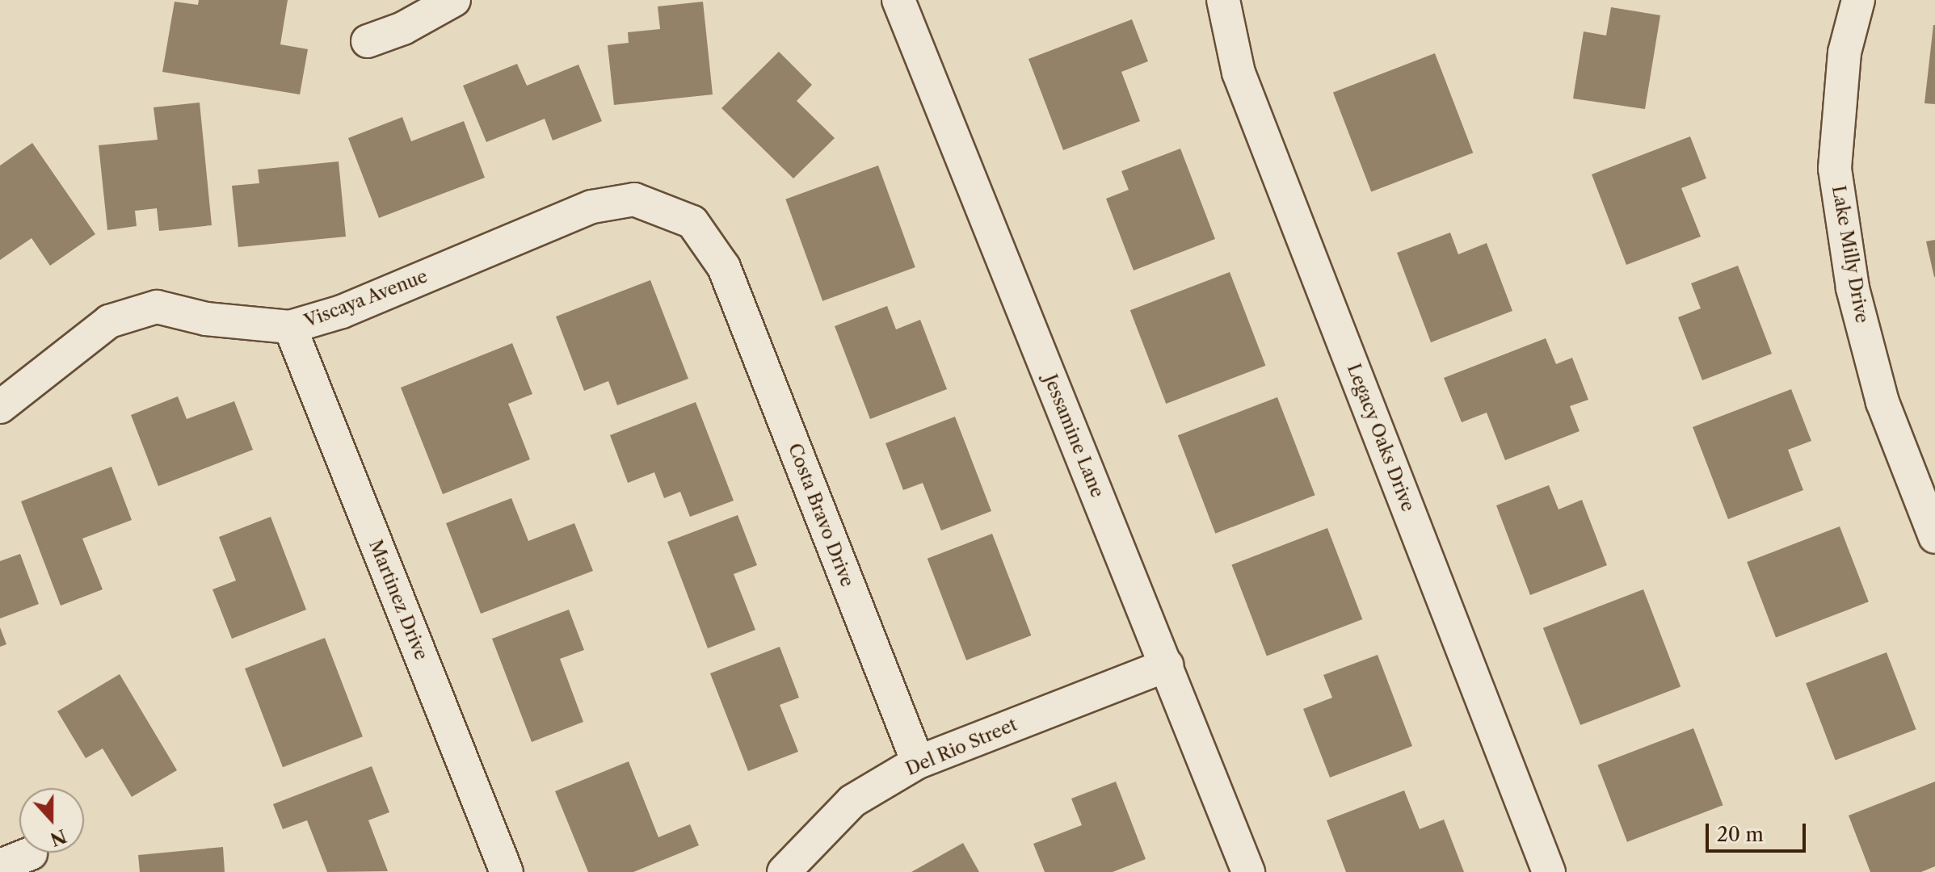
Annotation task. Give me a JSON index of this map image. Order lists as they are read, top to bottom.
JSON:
{
  "streets": {
    "street": [
      "Lake Milly Drive",
      "Viscaya Avenue",
      "Jessamine Lane",
      "Legacy Oaks Drive",
      "Costa Bravo Drive",
      "Martinez Drive",
      "Del Rio Street"
    ]
  },
  "crossings": [
    ["Viscaya Avenue", "Costa Bravo Drive"],
    ["Viscaya Avenue", "Martinez Drive"],
    ["Jessamine Lane", "Del Rio Street"],
    ["Costa Bravo Drive", "Del Rio Street"]
  ],
  "scale_bar": "20 m",
  "north": "bottom"
}
